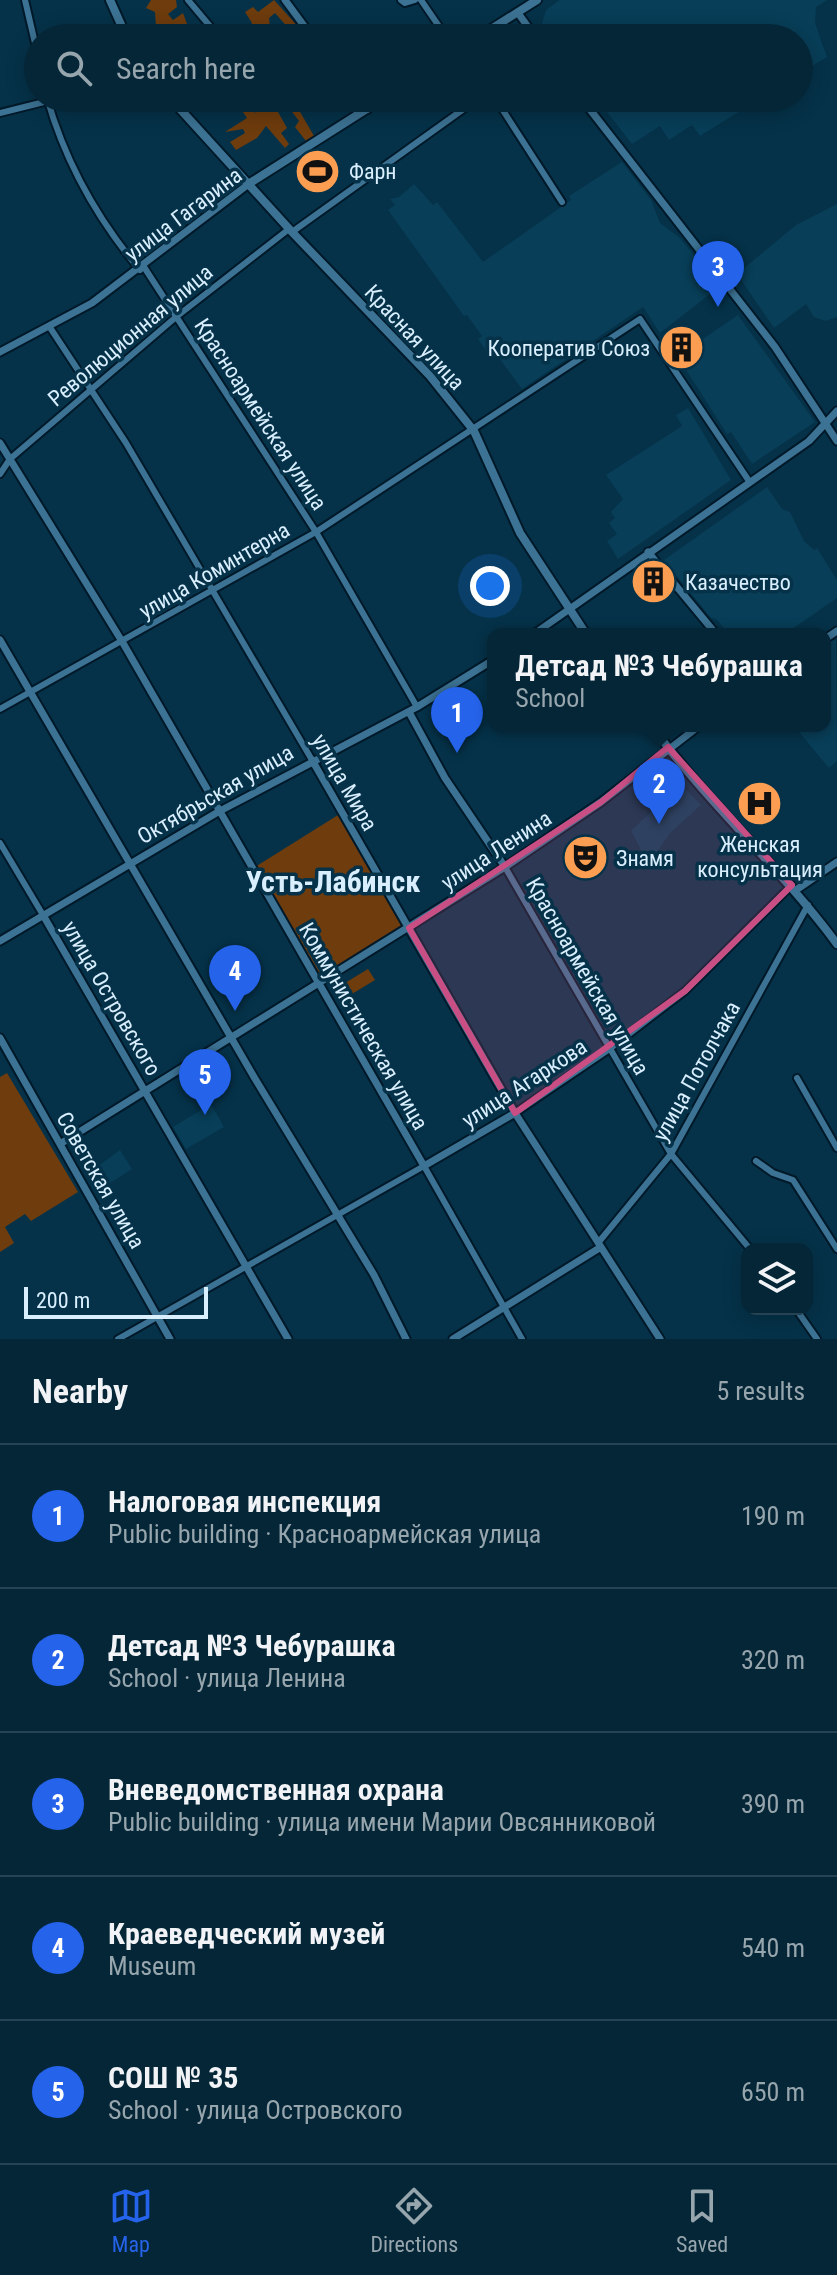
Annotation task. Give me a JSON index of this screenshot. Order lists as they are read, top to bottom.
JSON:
{
  "streets": {
    "main road": ["улица Гагарина", "Красная улица"],
    "street": [
      "Революционная улица",
      "Красноармейская улица",
      "улица Коминтерна",
      "улица Мира",
      "Октябрьская улица",
      "улица Ленина",
      "улица Островского",
      "Коммунистическая улица",
      "улица Потолчака",
      "улица Агаркова",
      "Советская улица"
    ]
  },
  "crossings": [
    ["улица Гагарина", "Красная улица"],
    ["улица Гагарина", "Красноармейская улица"],
    ["улица Гагарина", "улица Мира"],
    ["Революционная улица", "Красная улица"],
    ["Революционная улица", "Красноармейская улица"],
    ["Революционная улица", "улица Мира"],
    ["Революционная улица", "Коммунистическая улица"],
    ["Красная улица", "улица Коминтерна"],
    ["Красноармейская улица", "улица Коминтерна"],
    ["Красноармейская улица", "Октябрьская улица"],
    ["Красноармейская улица", "улица Ленина"],
    ["Красноармейская улица", "улица Потолчака"],
    ["Красноармейская улица", "улица Агаркова"],
    ["улица Коминтерна", "улица Мира"],
    ["улица Коминтерна", "Коммунистическая улица"],
    ["улица Мира", "Октябрьская улица"],
    ["улица Мира", "улица Ленина"],
    ["улица Мира", "улица Потолчака"],
    ["улица Мира", "улица Агаркова"],
    ["Октябрьская улица", "улица Островского"],
    ["Октябрьская улица", "Коммунистическая улица"],
    ["улица Ленина", "улица Островского"],
    ["улица Ленина", "Коммунистическая улица"],
    ["улица Ленина", "Советская улица"],
    ["улица Островского", "улица Агаркова"],
    ["Коммунистическая улица", "улица Потолчака"],
    ["Коммунистическая улица", "улица Агаркова"],
    ["улица Агаркова", "Советская улица"]
  ],
  "districts": ["Усть-Лабинск"],
  "places": {
    "sports": ["Фарн"],
    "building": ["Кооператив Союз", "Казачество"],
    "hospital": ["Женская консультация"],
    "theatre": ["Знамя"]
  },
  "scale_bar": "200 m",
  "page": {
    "search": "Search here",
    "pins": [
      "3",
      "1",
      "2",
      "4",
      "5"
    ],
    "popup": ["Детсад №3 Чебурашка", "School"],
    "scale": "200 m",
    "heading": ["Nearby", "5 results"],
    "list": [
      {
        "mark": "1",
        "name": "Налоговая инспекция",
        "note": "Public building · Красноармейская улица",
        "value": "190 m"
      },
      {
        "mark": "2",
        "name": "Детсад №3 Чебурашка",
        "note": "School · улица Ленина",
        "value": "320 m"
      },
      {
        "mark": "3",
        "name": "Вневедомственная охрана",
        "note": "Public building · улица имени Марии Овсянниковой",
        "value": "390 m"
      },
      {
        "mark": "4",
        "name": "Краеведческий музей",
        "note": "Museum",
        "value": "540 m"
      },
      {
        "mark": "5",
        "name": "СОШ № 35",
        "note": "School · улица Островского",
        "value": "650 m"
      }
    ],
    "nav": ["Map", "Directions", "Saved"]
  }
}
